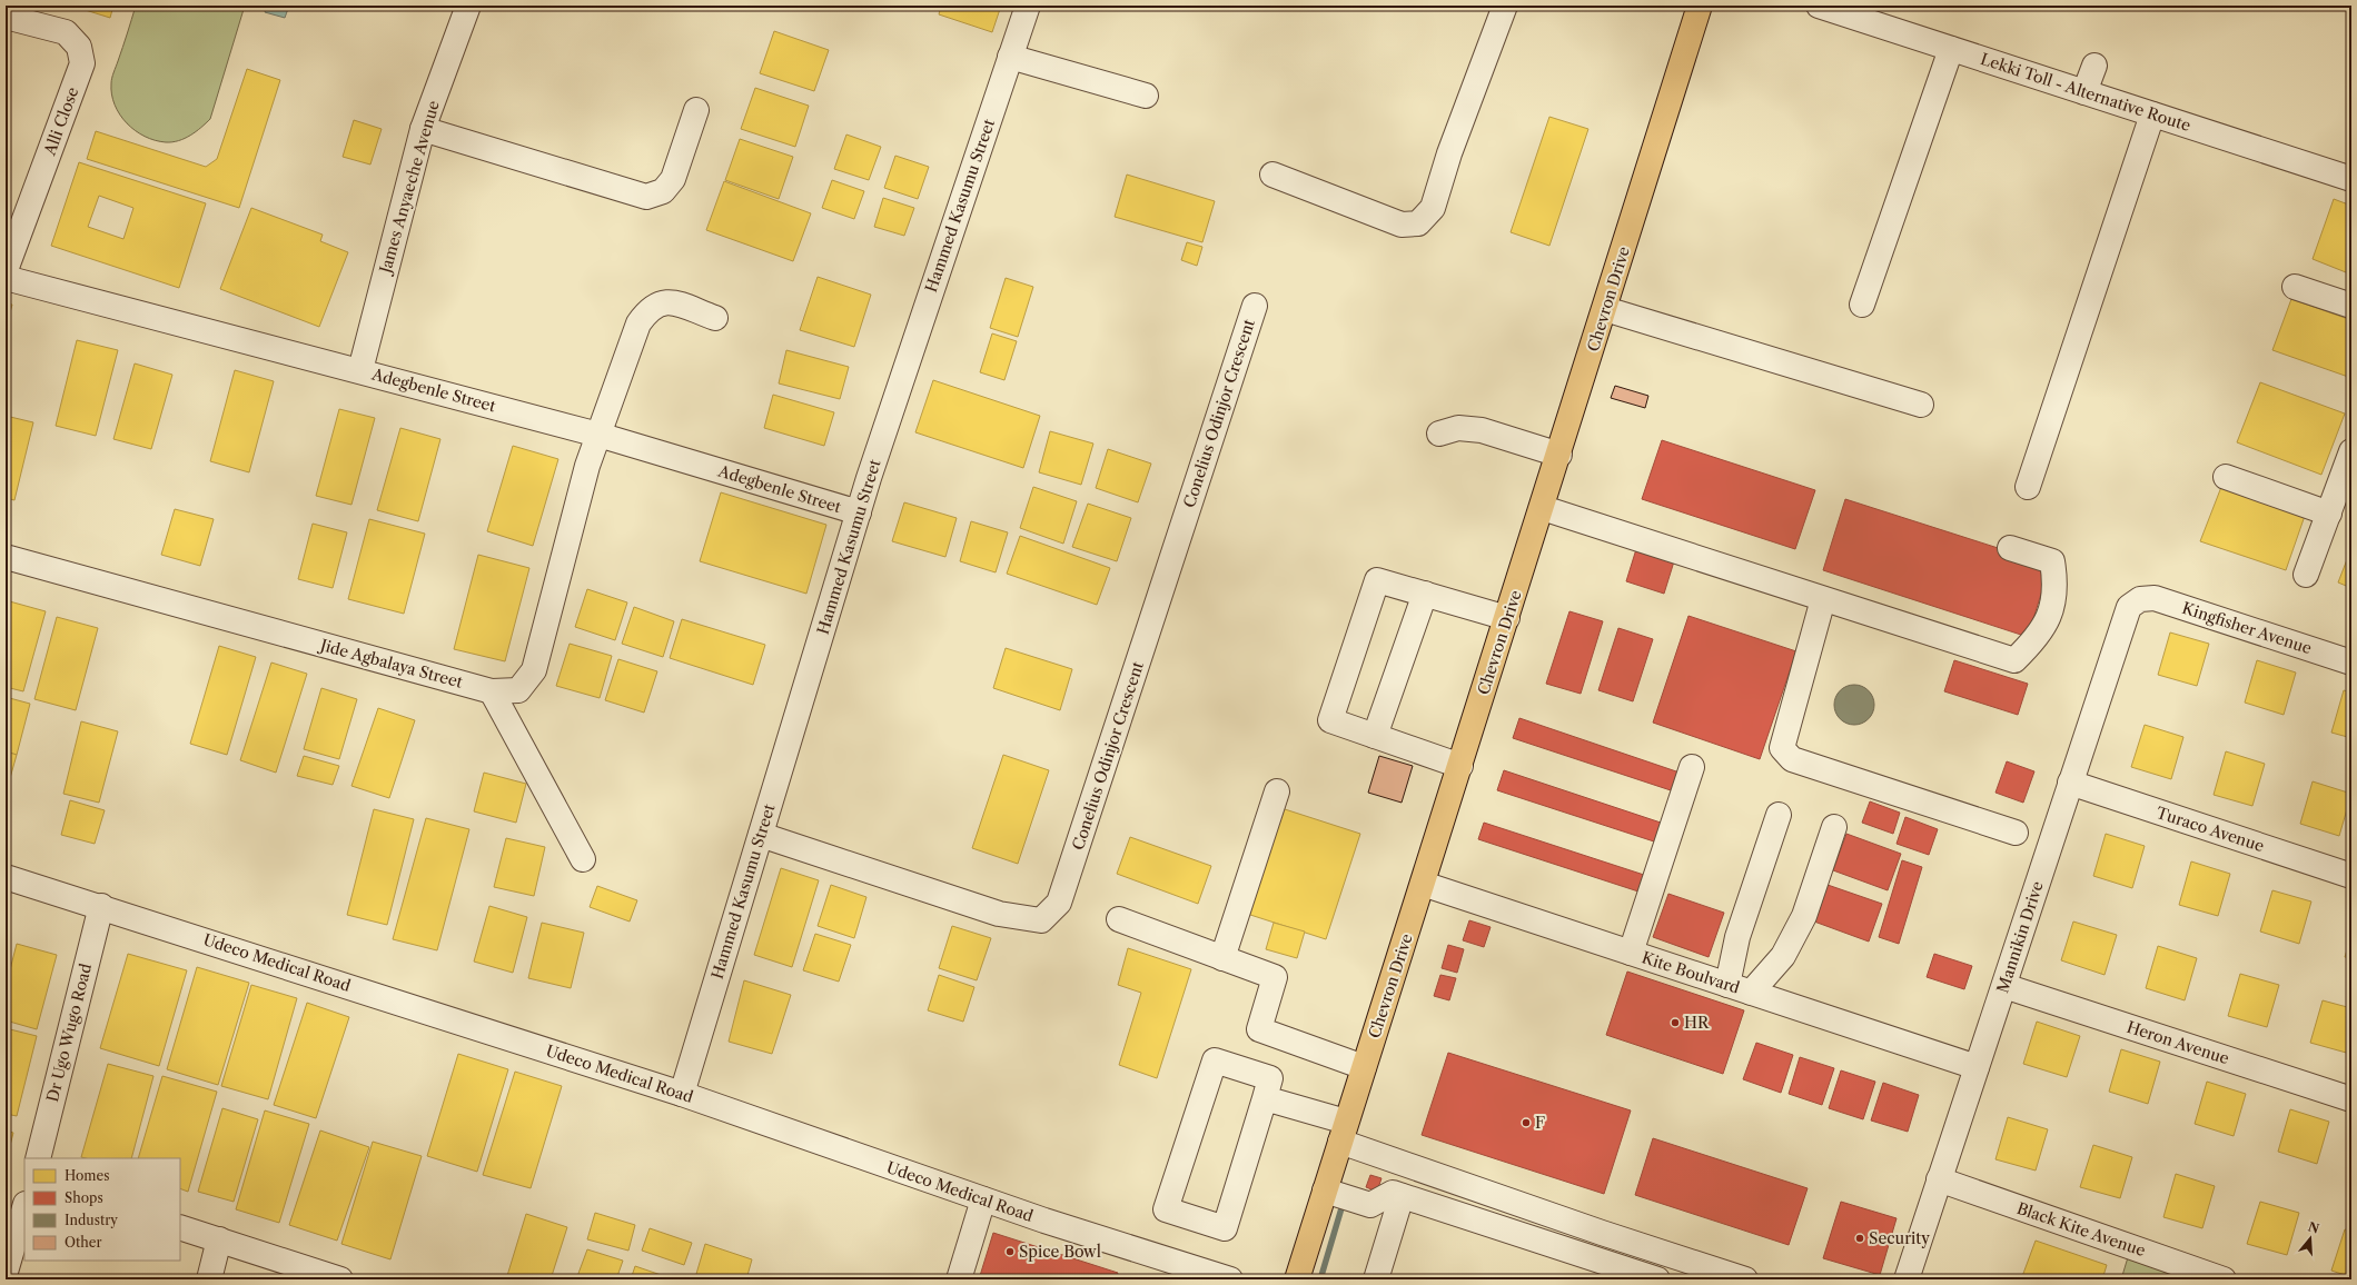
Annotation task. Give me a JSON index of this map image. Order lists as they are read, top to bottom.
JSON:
{
  "streets": {
    "main road": ["Chevron Drive"],
    "street": [
      "Lekki Toll - Alternative Route",
      "Alli Close",
      "James Anyaeche Avenue",
      "Hammed Kasumu Street",
      "Adegbenle Street",
      "Conelius Odinjor Crescent",
      "Kingfisher Avenue",
      "Jide Agbalaya Street",
      "Turaco Avenue",
      "Mannikin Drive",
      "Udeco Medical Road",
      "Kite Boulvard",
      "Dr Ugo Wugo Road",
      "Heron Avenue",
      "Black Kite Avenue"
    ]
  },
  "crossings": [
    ["James Anyaeche Avenue", "Adegbenle Street"],
    ["Hammed Kasumu Street", "Adegbenle Street"],
    ["Hammed Kasumu Street", "Conelius Odinjor Crescent"],
    ["Hammed Kasumu Street", "Udeco Medical Road"],
    ["Chevron Drive", "Kite Boulvard"],
    ["Adegbenle Street", "Jide Agbalaya Street"],
    ["Kingfisher Avenue", "Mannikin Drive"],
    ["Turaco Avenue", "Mannikin Drive"],
    ["Mannikin Drive", "Kite Boulvard"],
    ["Mannikin Drive", "Heron Avenue"],
    ["Mannikin Drive", "Black Kite Avenue"],
    ["Udeco Medical Road", "Dr Ugo Wugo Road"]
  ],
  "places": [
    "HR",
    "F",
    "Security",
    "Spice Bowl"
  ],
  "legend": [
    "Homes",
    "Shops",
    "Industry",
    "Other"
  ],
  "north": "top"
}
